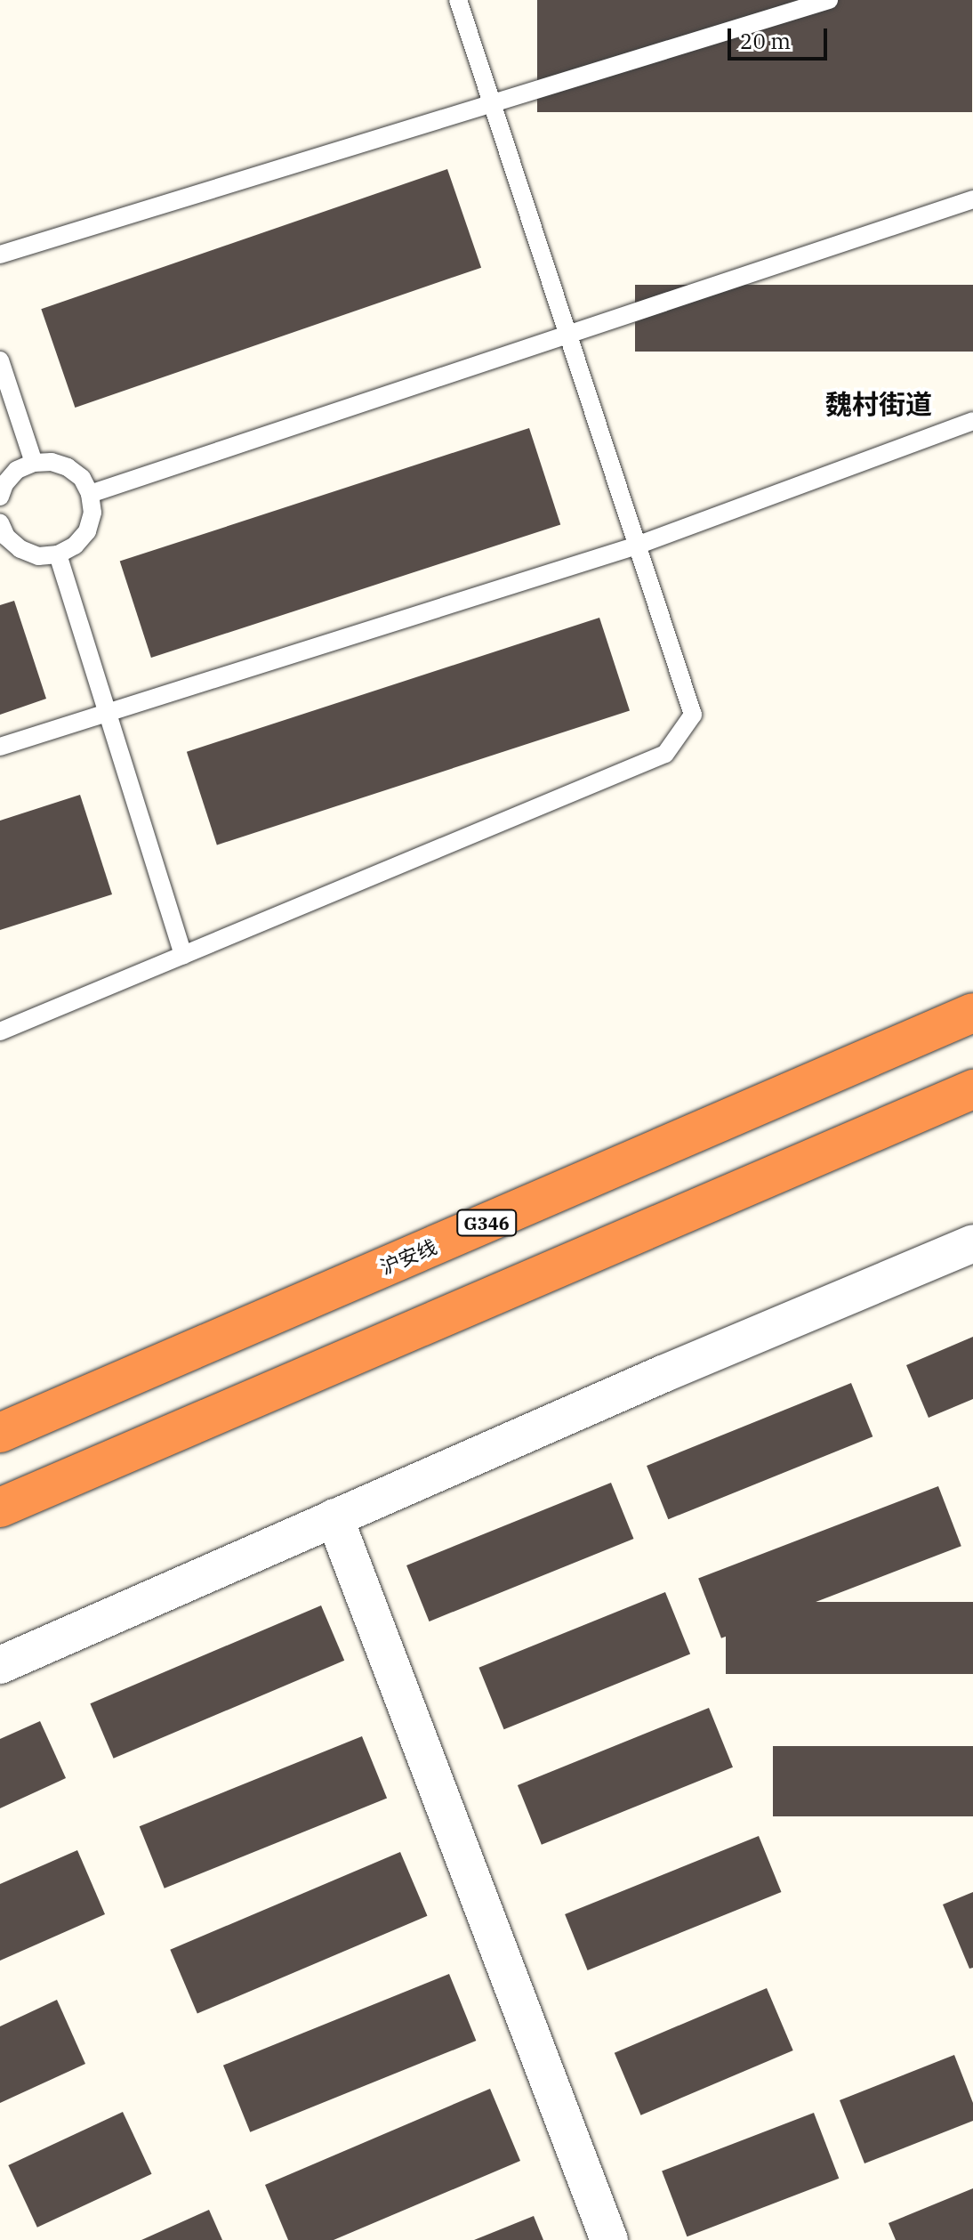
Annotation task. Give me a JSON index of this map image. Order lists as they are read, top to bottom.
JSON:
{
  "streets": {
    "highway": ["G346", "沪安线"]
  },
  "districts": ["魏村街道"],
  "scale_bar": "20 m"
}
